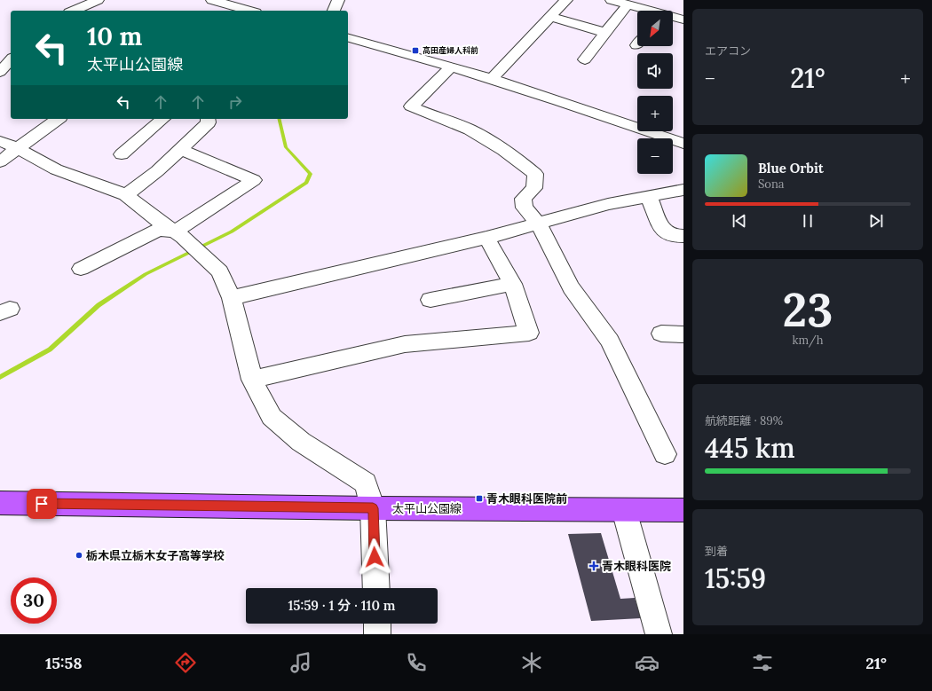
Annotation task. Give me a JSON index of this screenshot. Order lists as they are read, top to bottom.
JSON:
{
  "streets": {
    "main road": ["太平山公園線"]
  },
  "places": {
    "transit": ["高田産婦人科前", "青木眼科医院前"],
    "other": ["栃木県立栃木女子高等学校"],
    "health": ["青木眼科医院"]
  },
  "north": "bottom left",
  "page": {
    "tile": [
      "エアコン",
      ["23", "km/h"],
      ["航続距離 · 89%", "445 km"],
      ["到着", "15:59"]
    ],
    "map_buttons": ["+", "−"],
    "turn": ["10 m", "太平山公園線"],
    "heat": ["−", "21°", "+"],
    "song": ["Blue Orbit", "Sona"],
    "limit": "30",
    "trip": "15:59 · 1 分 · 110 m",
    "tabs": ["15:58", "21°"]
  }
}
